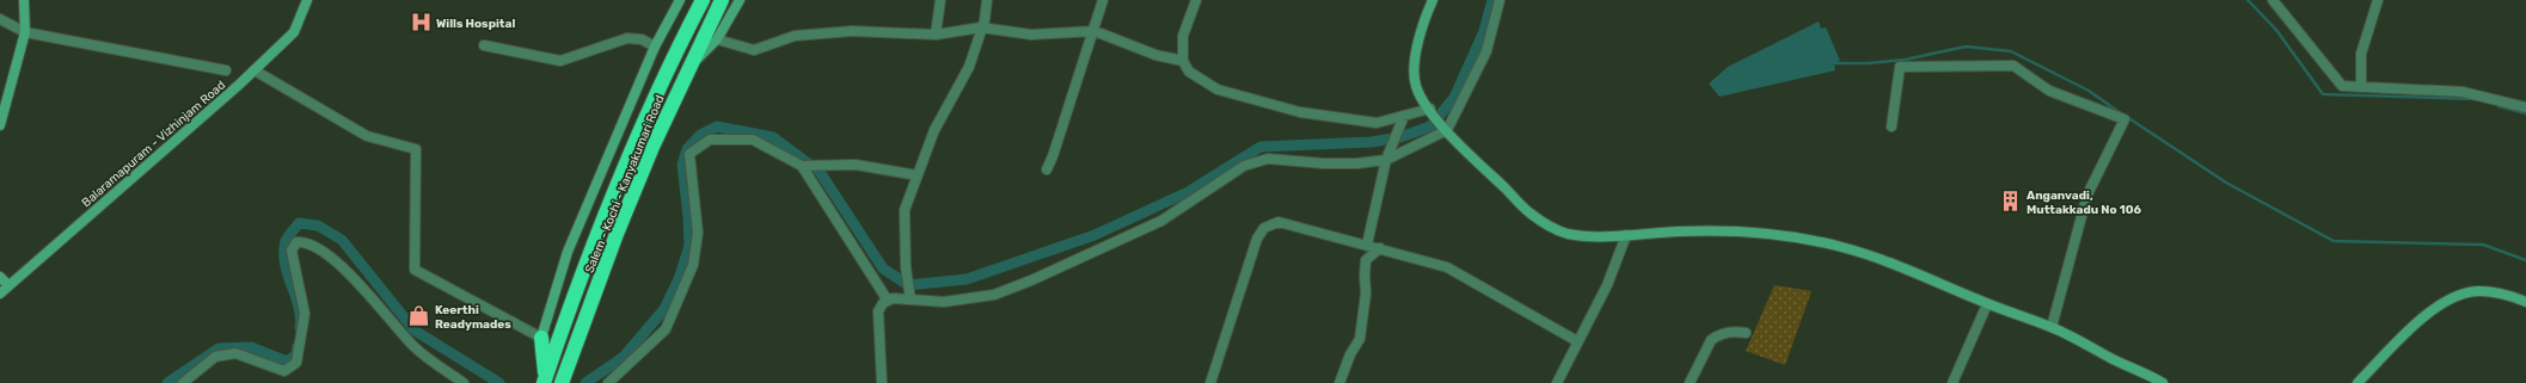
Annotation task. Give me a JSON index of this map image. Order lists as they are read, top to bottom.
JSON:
{
  "streets": {
    "highway": ["Salem - Kochi - Kanyakumari Road"],
    "street": ["Balaramapuram - Vizhinjam Road"]
  },
  "places": {
    "hospital": ["Wills Hospital"],
    "building": ["Anganvadi, Muttakkadu No 106"],
    "shop": ["Keerthi Readymades"]
  }
}
